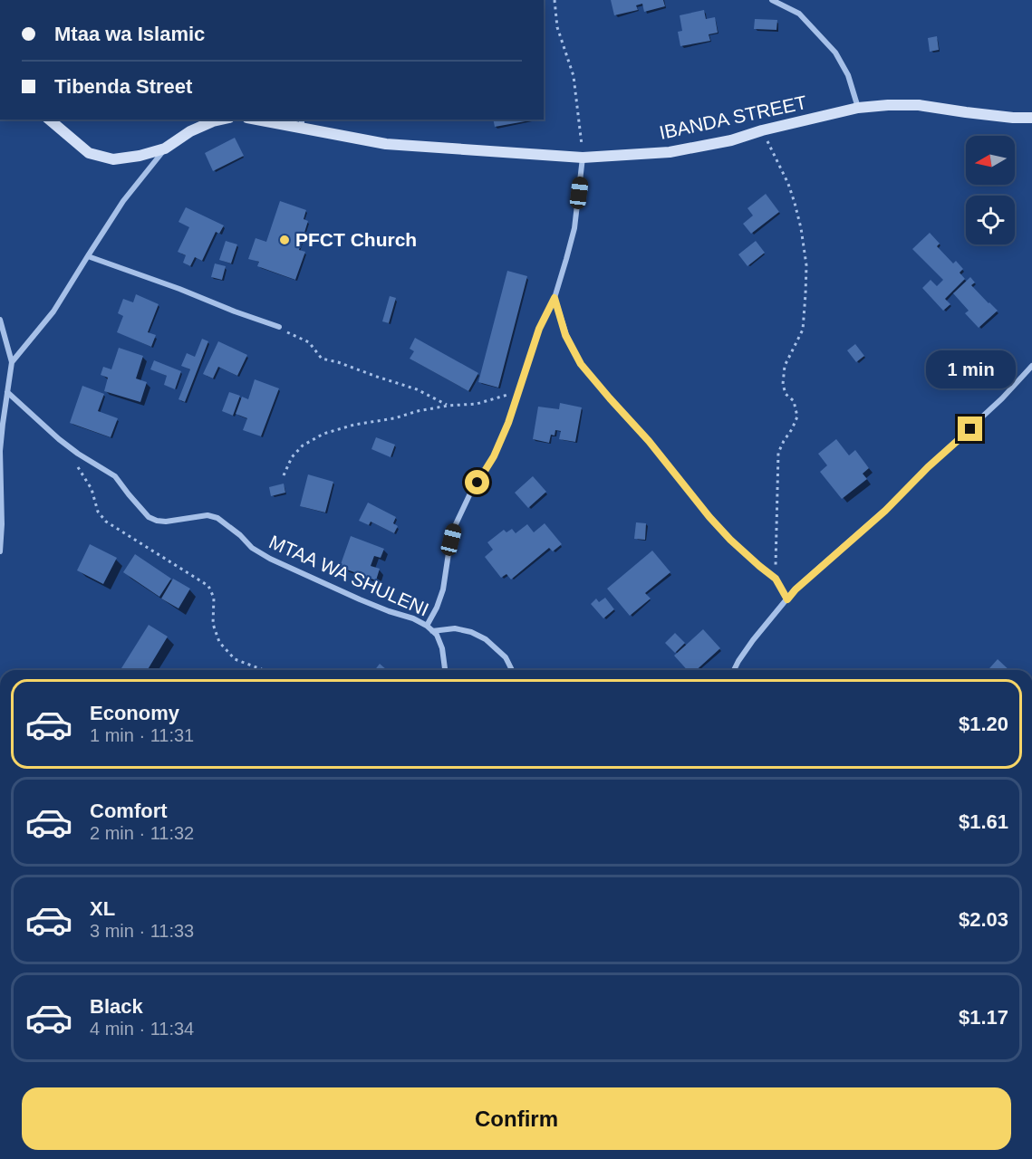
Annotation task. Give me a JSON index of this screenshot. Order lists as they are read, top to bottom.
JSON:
{
  "streets": {
    "street": ["IBANDA STREET", "MTAA WA SHULENI"]
  },
  "places": ["PFCT Church"],
  "north": "left",
  "page": {
    "banner": ["Mtaa wa Islamic", "Tibenda Street"],
    "bubble": "1 min",
    "list": [
      {
        "name": "Economy",
        "note": "1 min · 11:31",
        "value": "$1.20"
      },
      {
        "name": "Comfort",
        "note": "2 min · 11:32",
        "value": "$1.61"
      },
      {
        "name": "XL",
        "note": "3 min · 11:33",
        "value": "$2.03"
      },
      {
        "name": "Black",
        "note": "4 min · 11:34",
        "value": "$1.17"
      }
    ],
    "buttons": "Confirm"
  }
}
